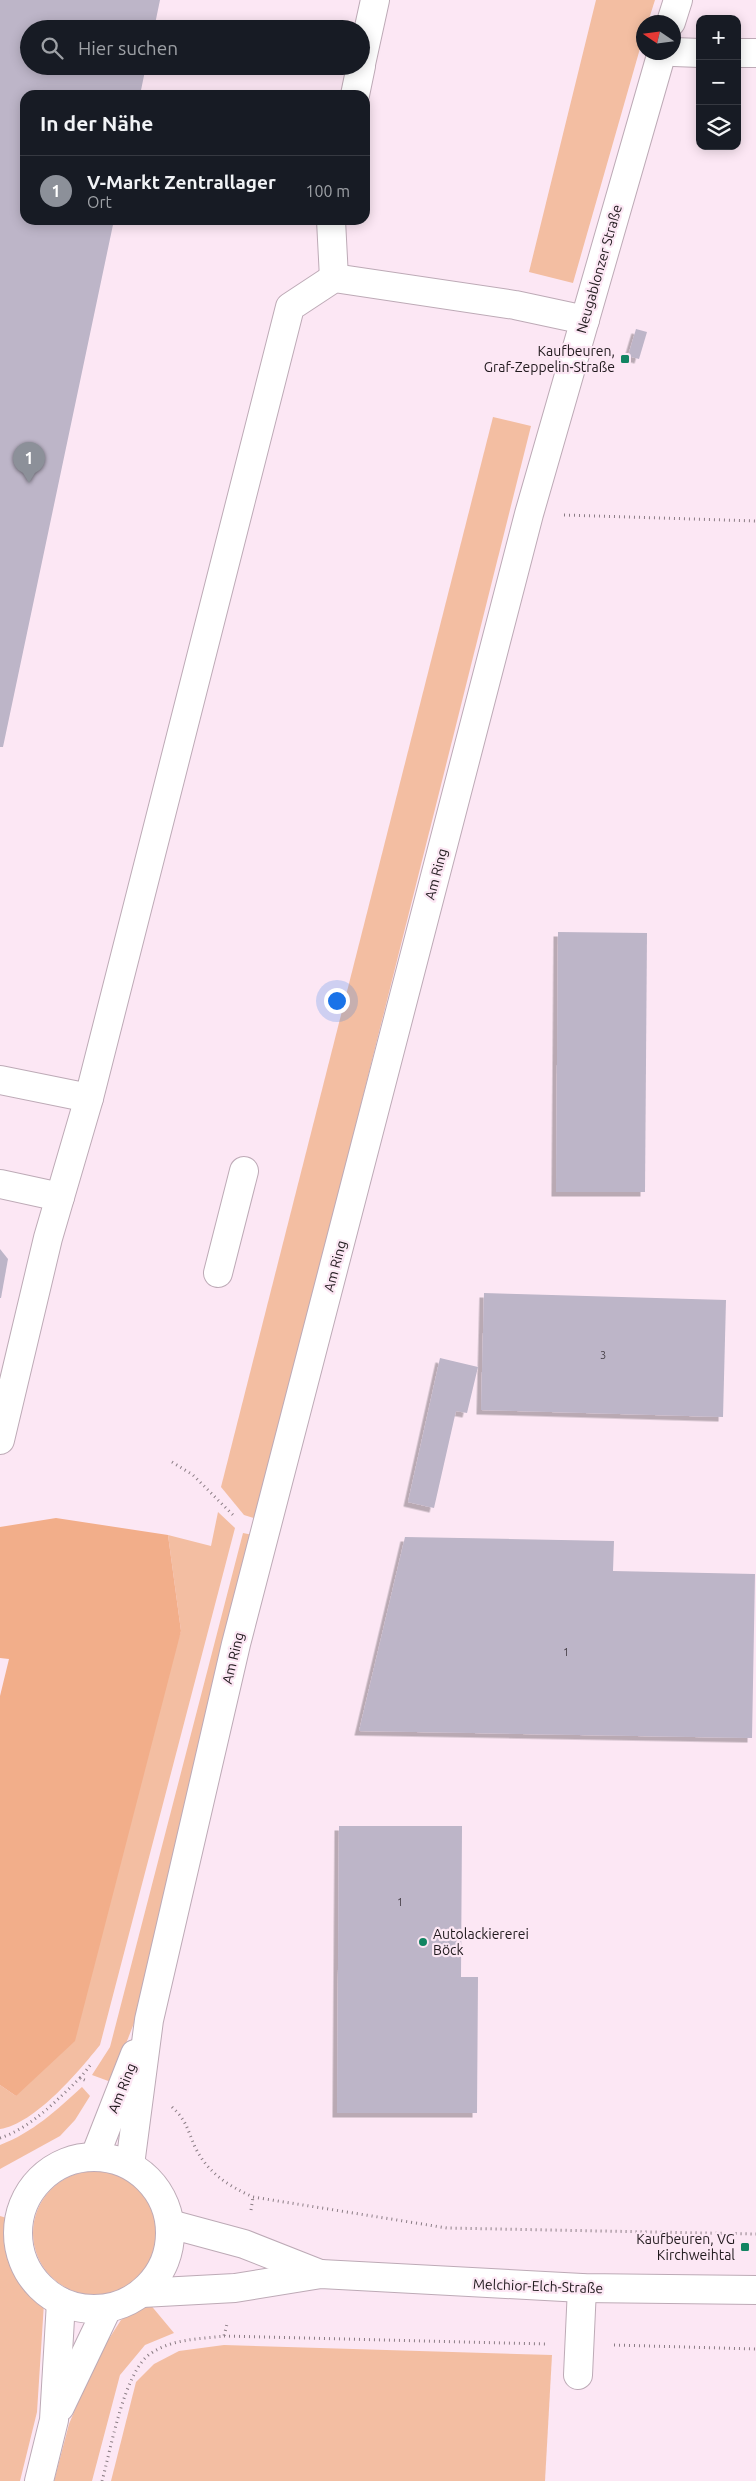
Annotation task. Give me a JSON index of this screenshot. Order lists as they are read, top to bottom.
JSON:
{
  "streets": {
    "street": ["Neugablonzer Straße", "Am Ring", "Melchior-Elch-Straße"]
  },
  "crossings": [
    ["Neugablonzer Straße", "Am Ring"],
    ["Am Ring", "Melchior-Elch-Straße"]
  ],
  "places": {
    "transit": ["Kaufbeuren, Graf-Zeppelin-Straße", "Kaufbeuren, VG Kirchweihtal"],
    "other": ["Autolackiererei Böck"]
  },
  "house_numbers": ["3", "1", "1"],
  "north": "left",
  "page": {
    "map_buttons": ["+", "−"],
    "search": "Hier suchen",
    "heading": "In der Nähe",
    "list": [
      {
        "mark": "1",
        "name": "V-Markt Zentrallager",
        "note": "Ort",
        "value": "100 m"
      }
    ],
    "pins": "1"
  }
}
